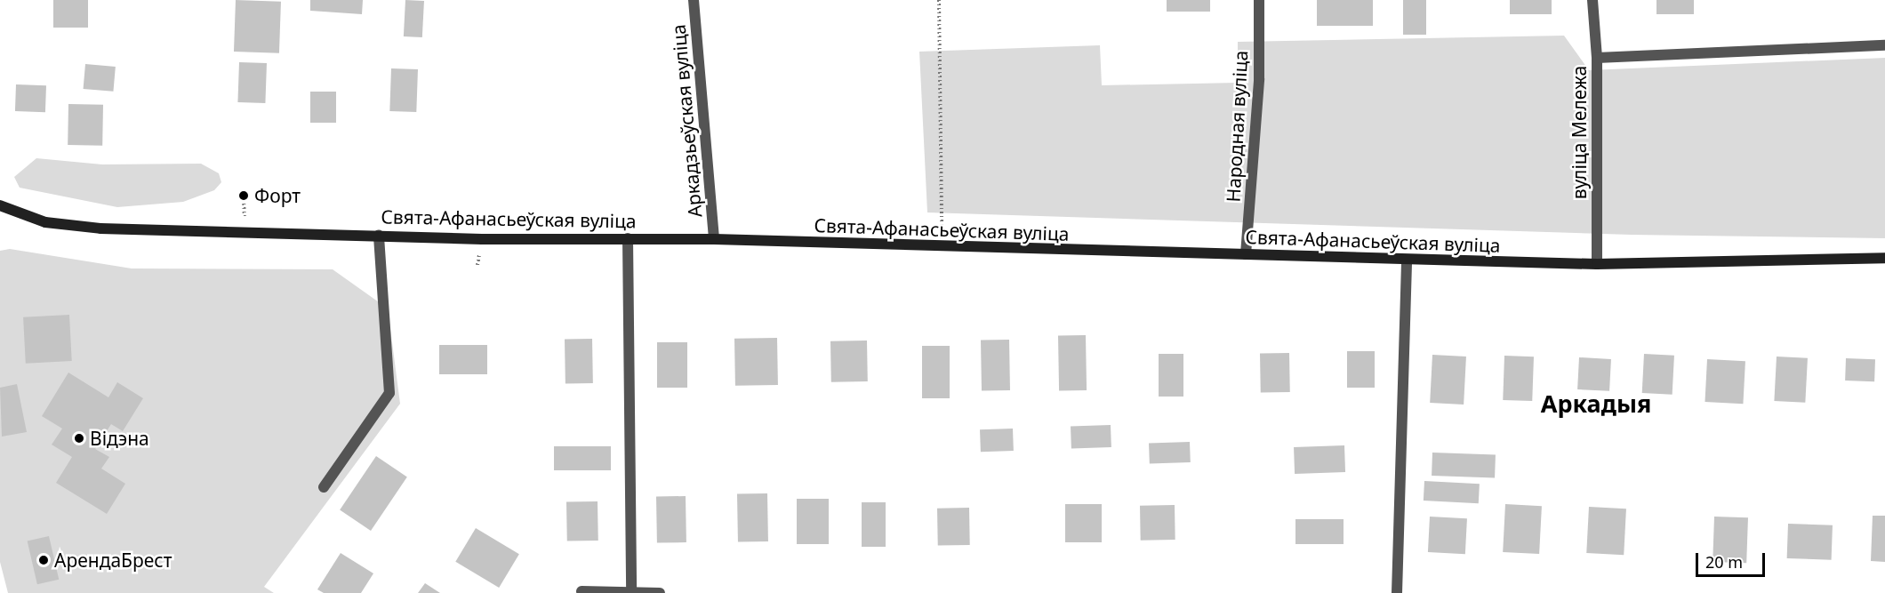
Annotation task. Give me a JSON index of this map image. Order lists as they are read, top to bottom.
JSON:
{
  "streets": {
    "street": [
      "Аркадзьеўская вуліца",
      "Народная вуліца",
      "вуліца Мележа",
      "Свята-Афанасьеўская вуліца"
    ]
  },
  "crossings": [
    ["Аркадзьеўская вуліца", "Свята-Афанасьеўская вуліца"],
    ["Народная вуліца", "Свята-Афанасьеўская вуліца"],
    ["вуліца Мележа", "Свята-Афанасьеўская вуліца"]
  ],
  "districts": ["Аркадыя"],
  "places": ["Форт", "Відэна", "АрендаБрест"],
  "scale_bar": "20 m"
}
